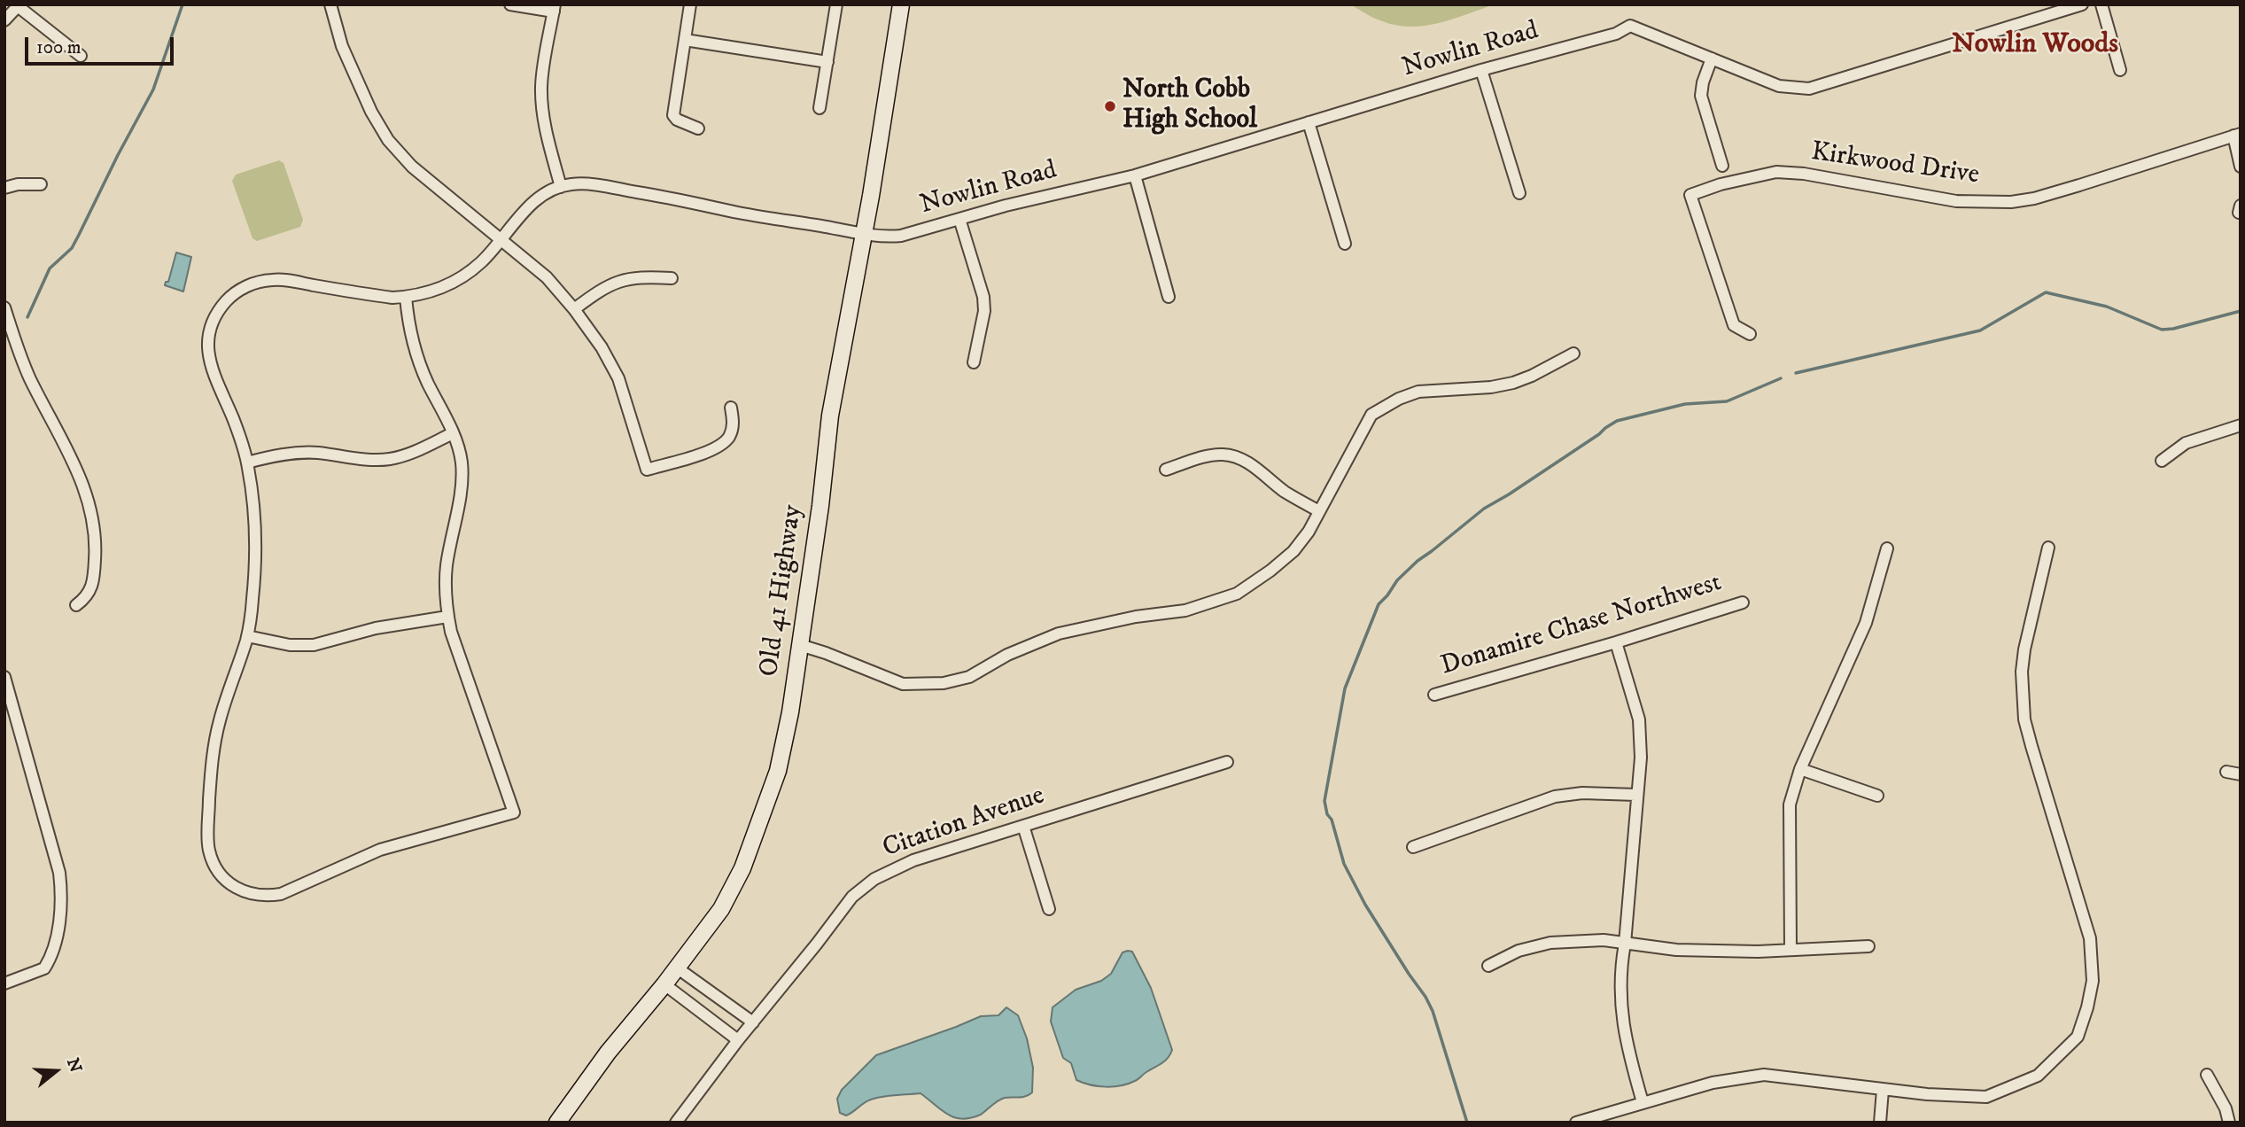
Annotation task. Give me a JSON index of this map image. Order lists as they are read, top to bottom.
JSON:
{
  "streets": {
    "main road": ["Old 41 Highway"],
    "street": [
      "Nowlin Road",
      "Kirkwood Drive",
      "Donamire Chase Northwest",
      "Citation Avenue"
    ]
  },
  "crossings": [
    ["Nowlin Road", "Old 41 Highway"]
  ],
  "districts": ["Nowlin Woods"],
  "places": ["North Cobb High School"],
  "scale_bar": "100 m",
  "north": "right"
}
